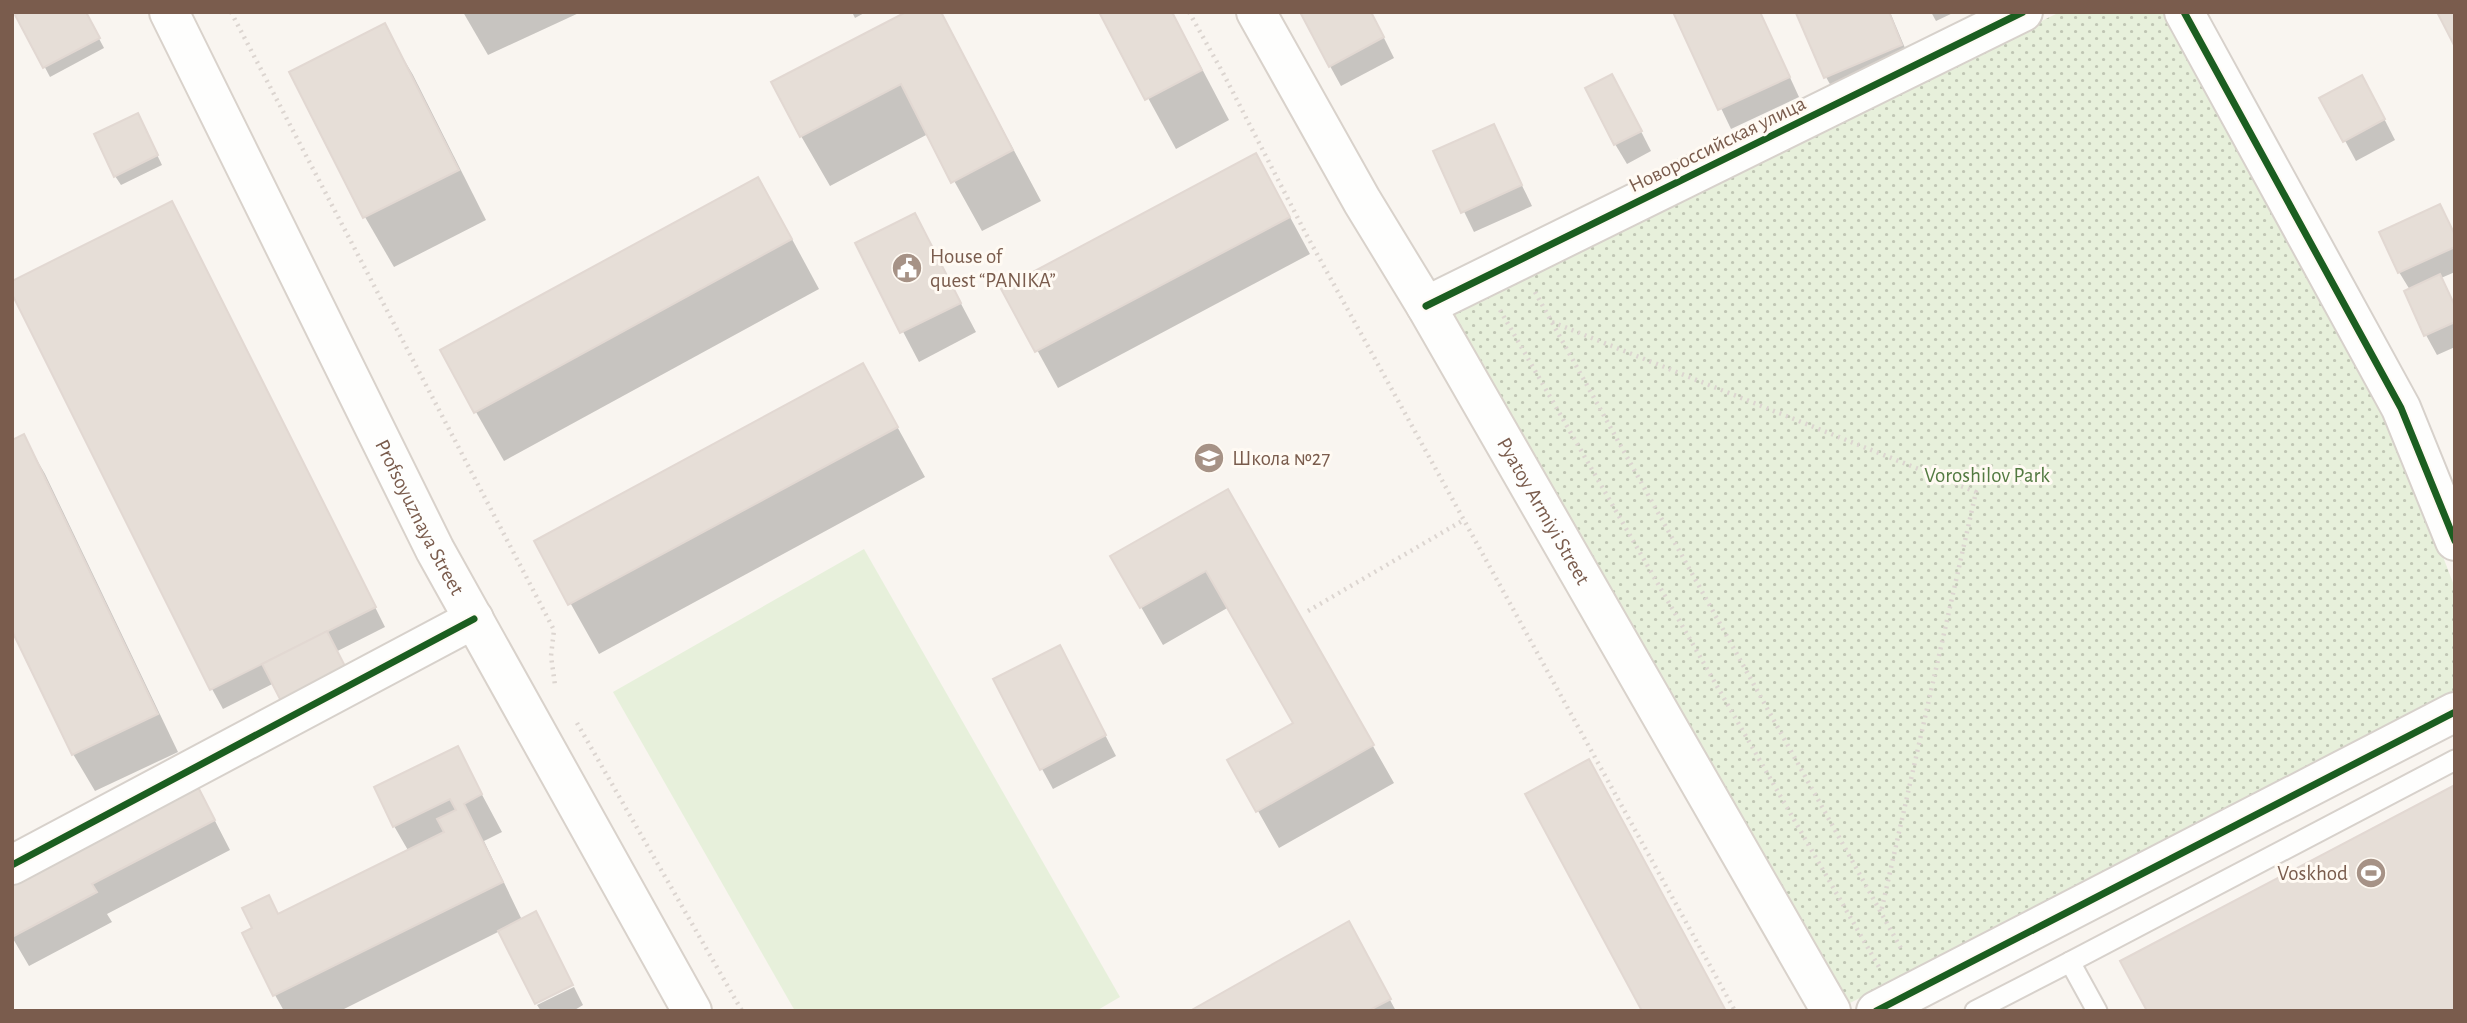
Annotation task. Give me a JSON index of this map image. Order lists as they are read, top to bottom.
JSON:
{
  "streets": {
    "street": ["Новороссийская улица", "Pyatoy Armiyi Street", "Profsoyuznaya Street"]
  },
  "crossings": [
    ["Новороссийская улица", "Pyatoy Armiyi Street"]
  ],
  "parks": ["Voroshilov Park"],
  "places": {
    "public building": ["House of quest “PANIKA”"],
    "school or university": ["Школа №27"],
    "sports": ["Voskhod"]
  }
}
